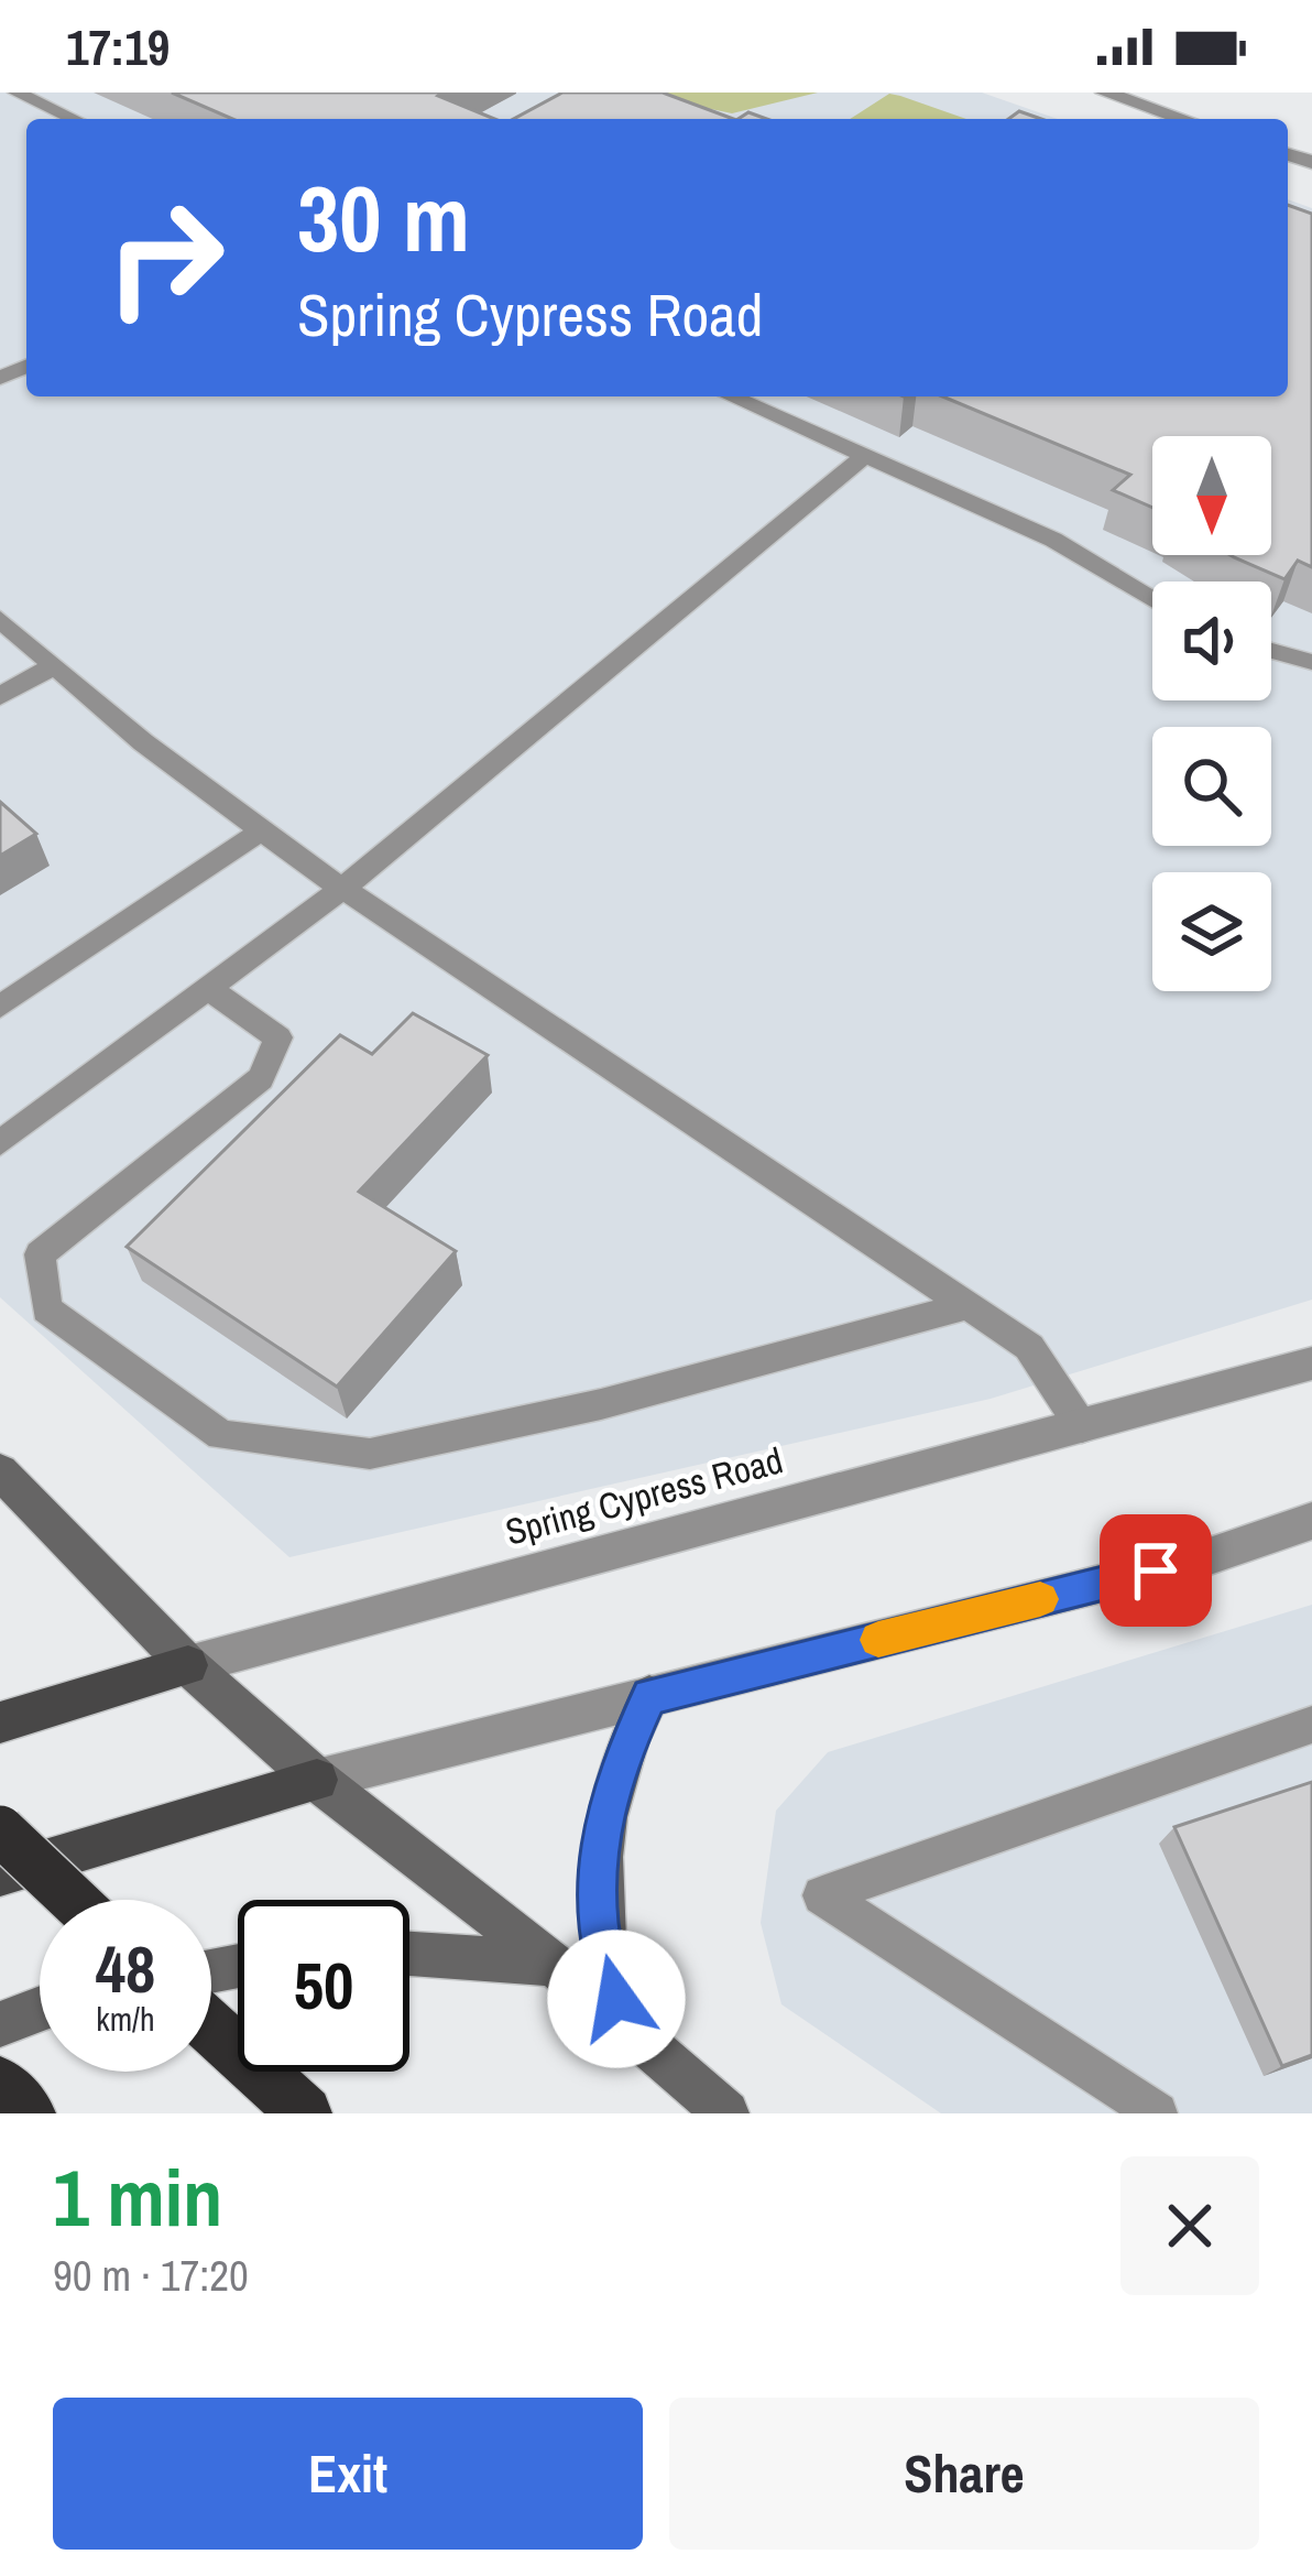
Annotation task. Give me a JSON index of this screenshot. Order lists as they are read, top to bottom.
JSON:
{
  "streets": {
    "main road": ["Spring Cypress Road"]
  },
  "north": "bottom",
  "page": {
    "status": "17:19",
    "turn": ["30 m", "Spring Cypress Road"],
    "speed": "48 km/h",
    "limit": "50",
    "heading": ["1 min", "90 m · 17:20"],
    "buttons": ["Exit", "Share"]
  }
}
